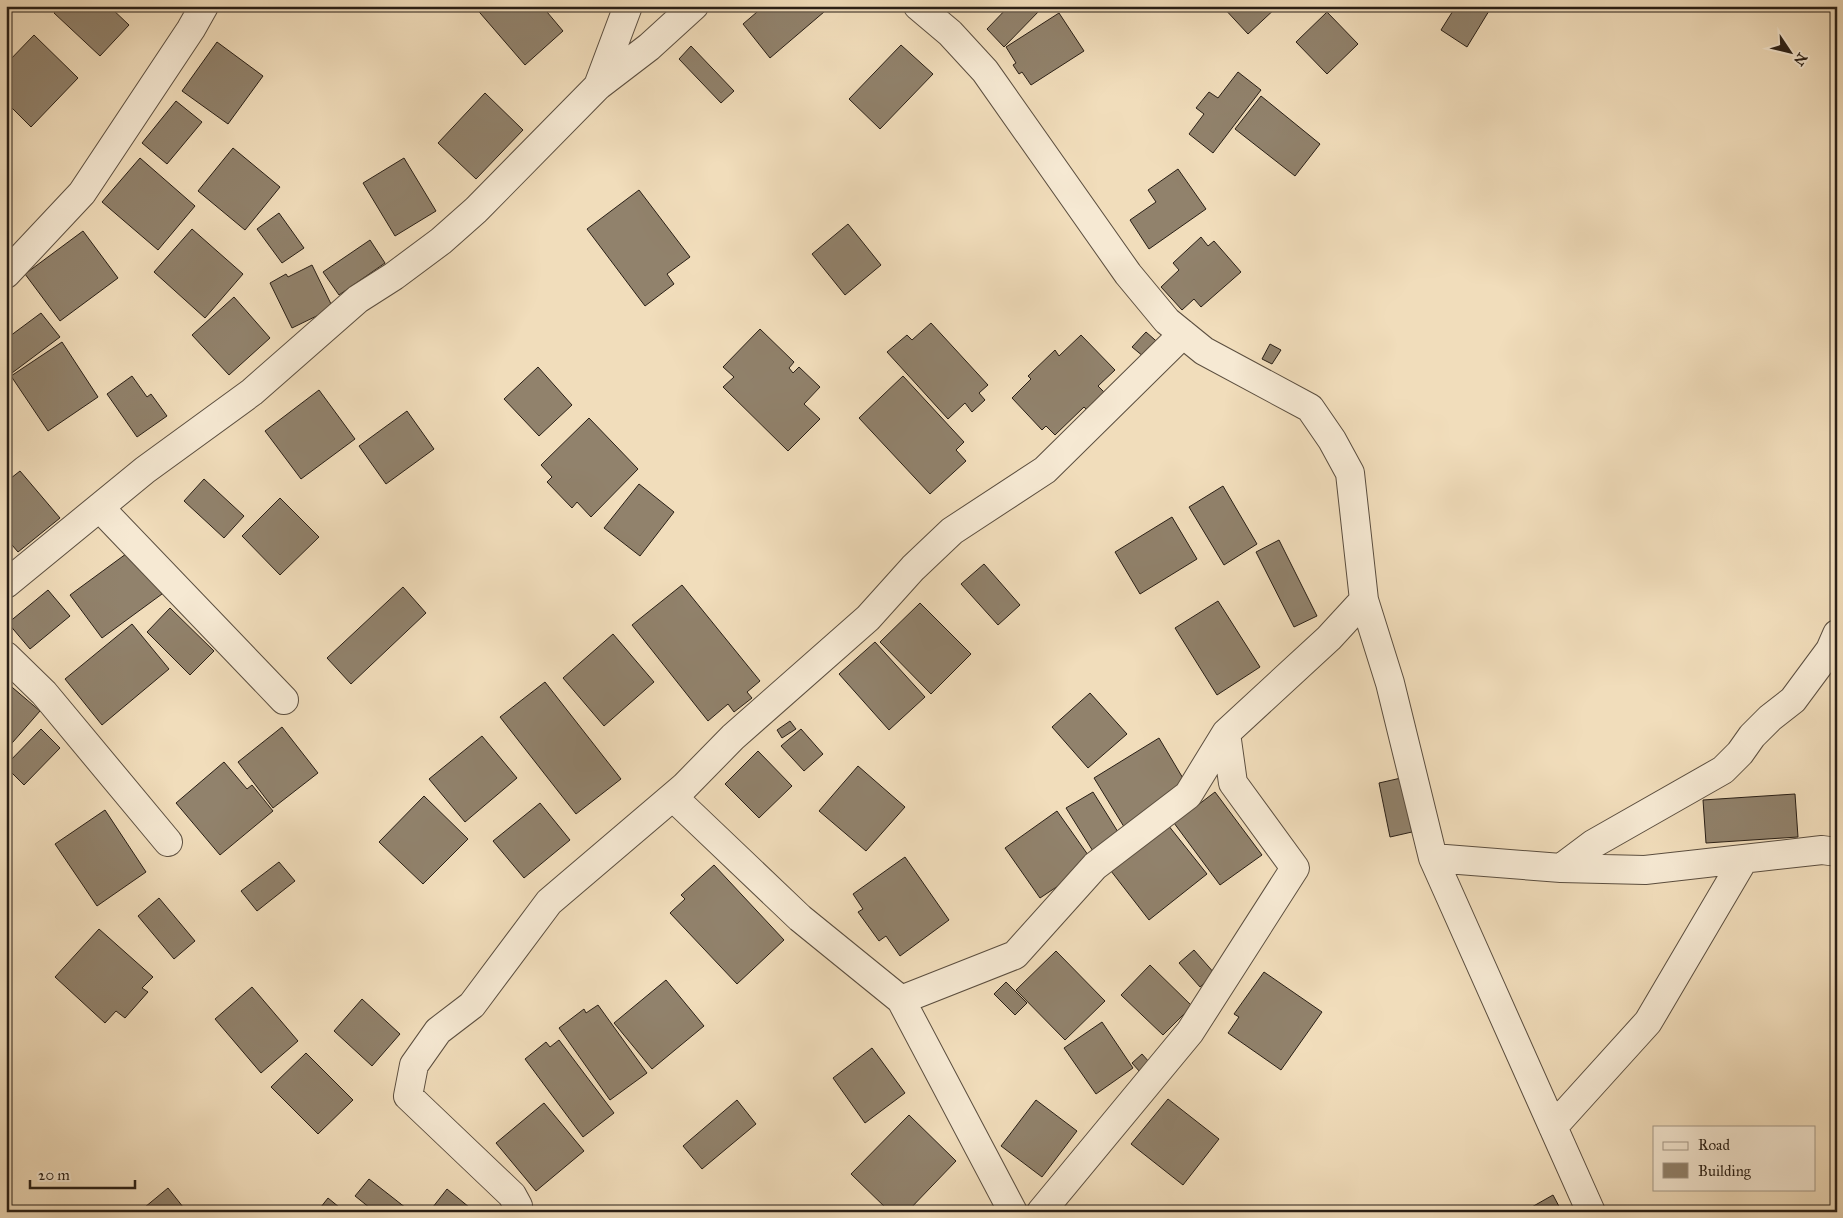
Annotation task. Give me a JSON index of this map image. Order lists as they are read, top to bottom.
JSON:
{
  "legend": ["Road", "Building"],
  "scale_bar": "20 m",
  "north": "bottom right"
}
